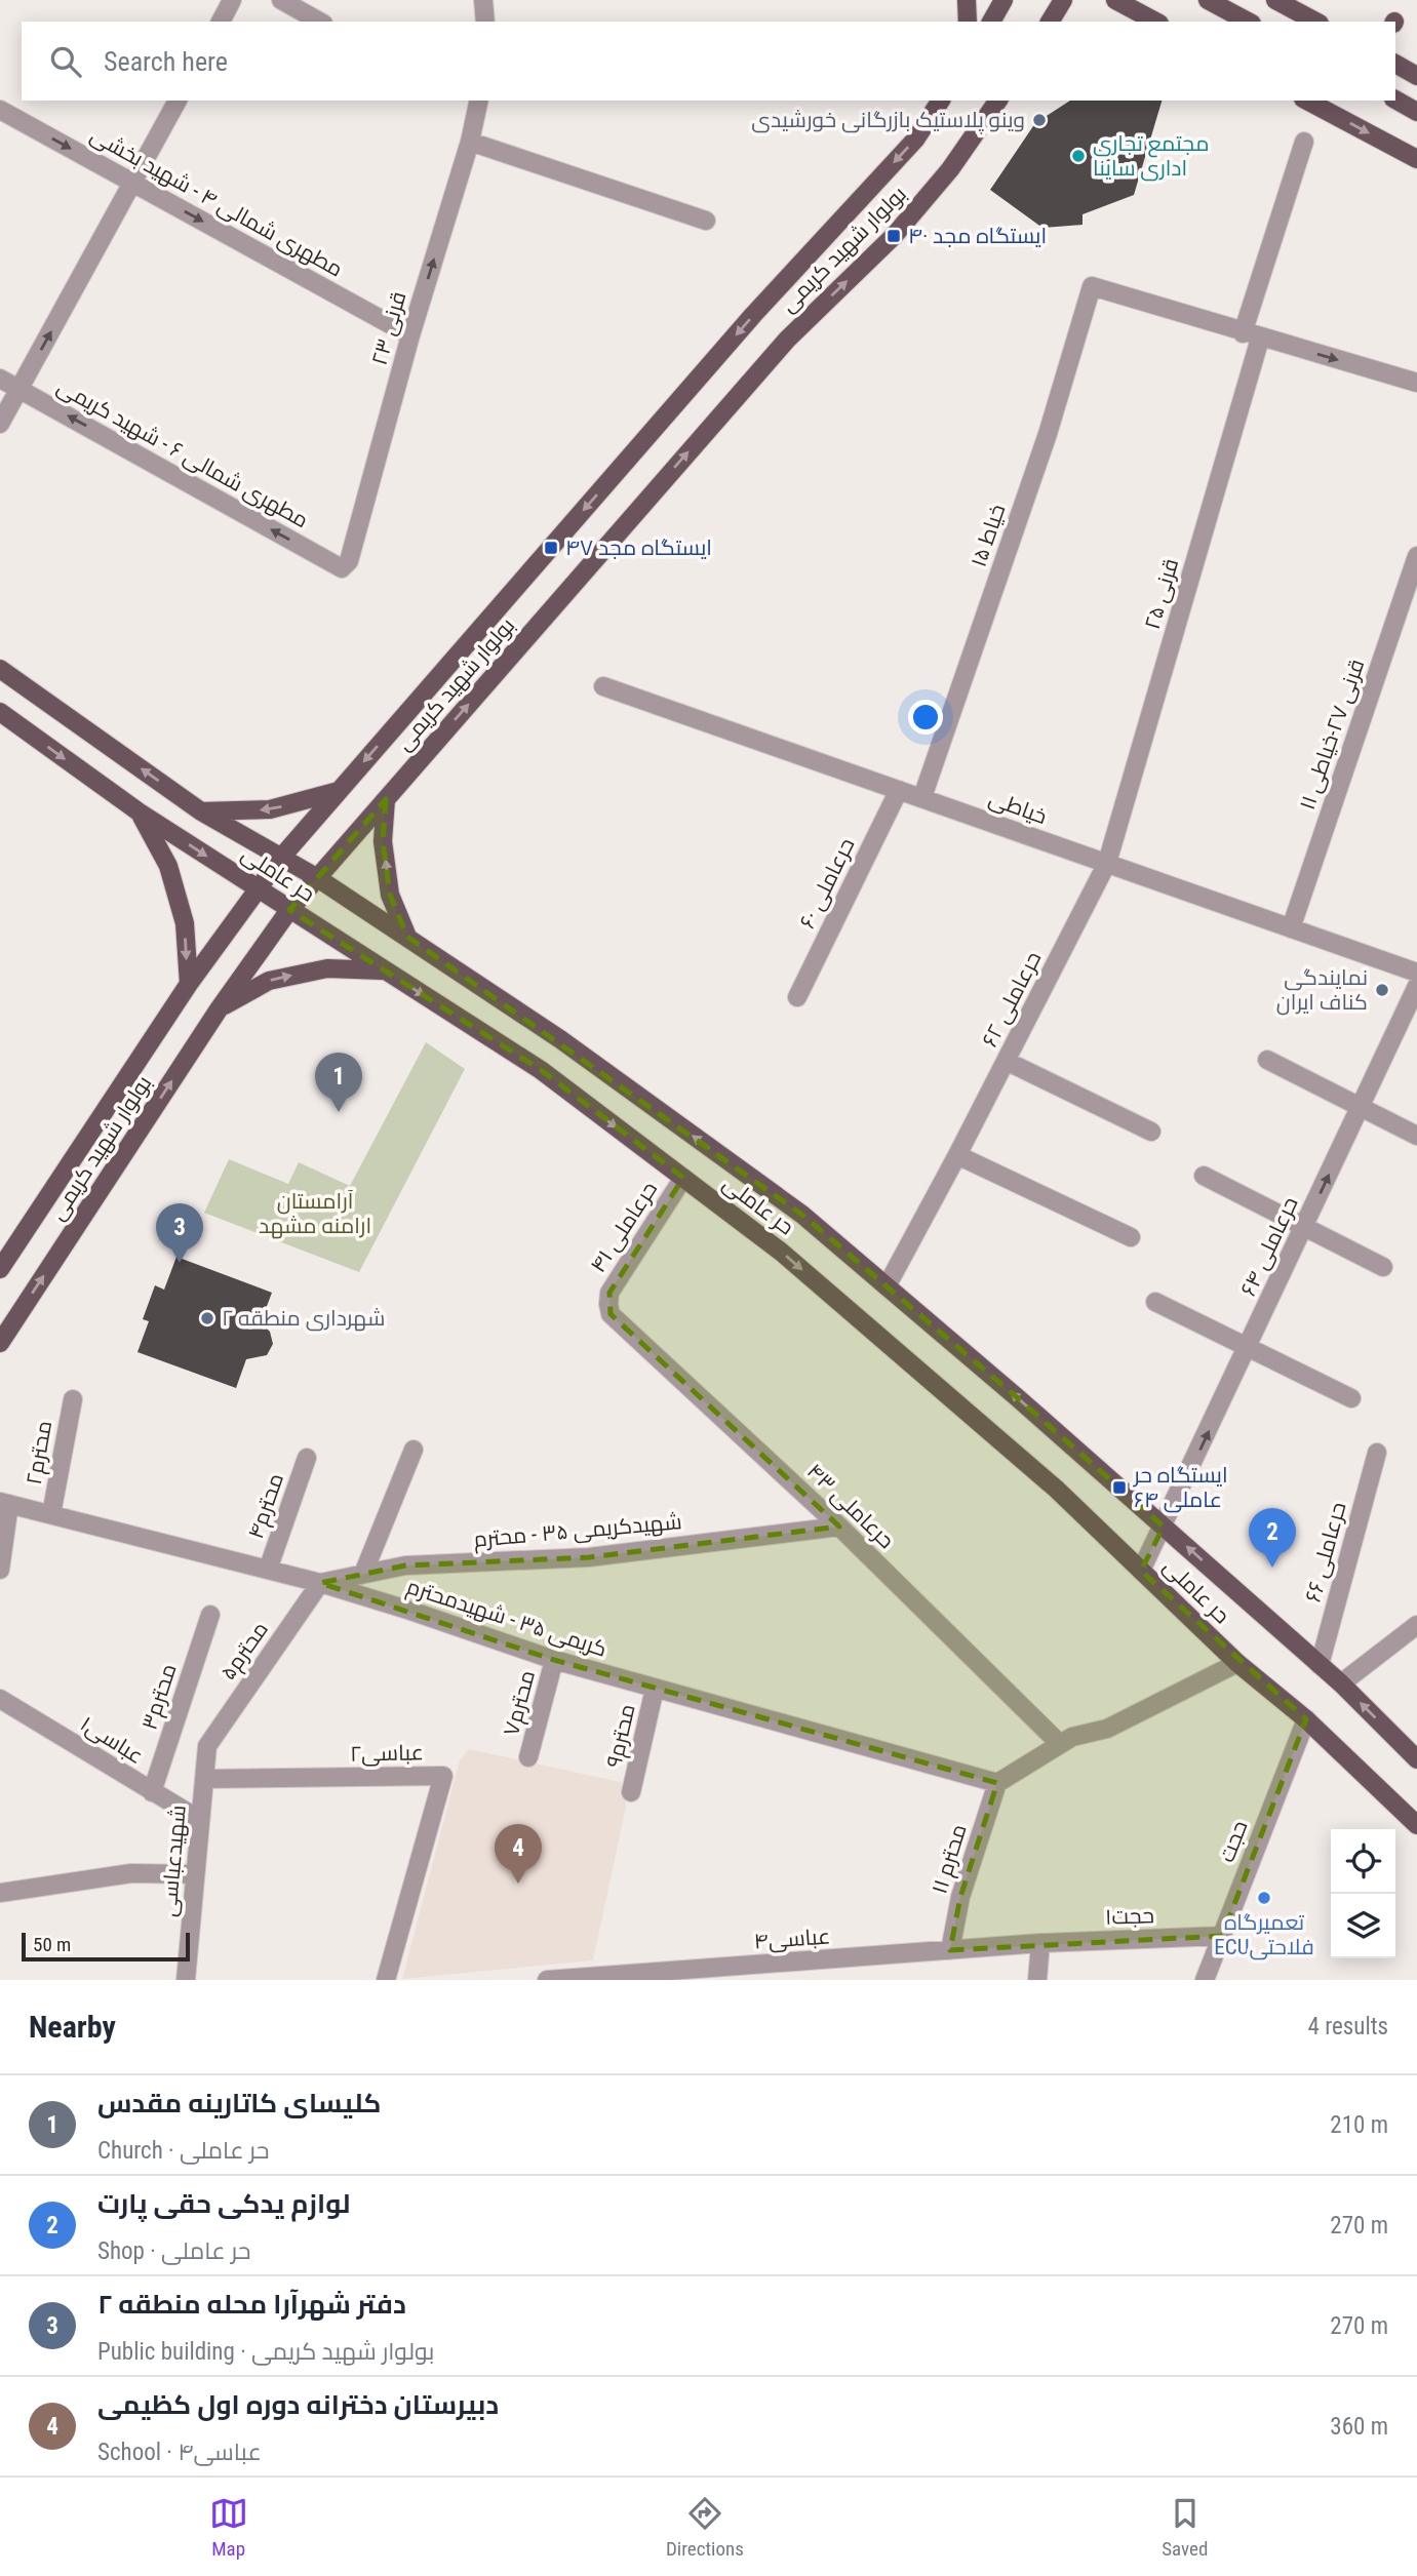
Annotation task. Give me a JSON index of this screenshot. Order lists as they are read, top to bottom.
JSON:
{
  "streets": {
    "main road": ["بولوار شهید کریمی", "حر عاملی"],
    "street": [
      "مطهری شمالی ۴ - شهید بخشی",
      "قرنی ۲۳",
      "مطهری شمالی ۶ - شهید کریمی",
      "خیاط ۱۵",
      "قرنی ۲۵",
      "قرنی ۲۷-خیاطی ۱۱",
      "خیاطی",
      "حرعاملی ۶۰",
      "حرعاملی ۶۲",
      "حرعاملی ۴۱",
      "حرعاملی ۶۴",
      "محترم۲",
      "محترم۴",
      "حرعاملی ۴۳",
      "شهیدکریمی ۳۵ - محترم",
      "حرعاملی ۶۶",
      "کریمی ۳۵ - شهیدمحترم",
      "محترم۵",
      "محترم۳",
      "محترم۷",
      "محترم۹",
      "عباسی۱",
      "عباسی۲",
      "حجت",
      "محترم ۱۱",
      "شهیدعباسی",
      "حجت۱",
      "عباسی۴"
    ]
  },
  "crossings": [
    ["مطهری شمالی ۴ - شهید بخشی", "قرنی ۲۳"],
    ["بولوار شهید کریمی", "حر عاملی"],
    ["قرنی ۲۳", "مطهری شمالی ۶ - شهید کریمی"],
    ["خیاط ۱۵", "قرنی ۲۵"],
    ["خیاط ۱۵", "خیاطی"],
    ["قرنی ۲۵", "خیاطی"],
    ["قرنی ۲۵", "حرعاملی ۶۲"],
    ["قرنی ۲۷-خیاطی ۱۱", "خیاطی"],
    ["خیاطی", "حرعاملی ۶۰"],
    ["خیاطی", "حرعاملی ۶۲"],
    ["حر عاملی", "حرعاملی ۶۲"],
    ["حر عاملی", "حرعاملی ۴۱"],
    ["حر عاملی", "حرعاملی ۶۴"],
    ["حر عاملی", "حرعاملی ۶۶"],
    ["حر عاملی", "حجت"],
    ["حرعاملی ۴۱", "حرعاملی ۴۳"],
    ["محترم۲", "کریمی ۳۵ - شهیدمحترم"],
    ["محترم۴", "کریمی ۳۵ - شهیدمحترم"],
    ["حرعاملی ۴۳", "شهیدکریمی ۳۵ - محترم"],
    ["شهیدکریمی ۳۵ - محترم", "کریمی ۳۵ - شهیدمحترم"],
    ["شهیدکریمی ۳۵ - محترم", "محترم۵"],
    ["کریمی ۳۵ - شهیدمحترم", "محترم۵"],
    ["کریمی ۳۵ - شهیدمحترم", "محترم۷"],
    ["کریمی ۳۵ - شهیدمحترم", "محترم۹"],
    ["کریمی ۳۵ - شهیدمحترم", "محترم ۱۱"],
    ["محترم۵", "شهیدعباسی"],
    ["محترم۳", "عباسی۱"],
    ["عباسی۱", "شهیدعباسی"],
    ["عباسی۲", "شهیدعباسی"],
    ["حجت", "حجت۱"],
    ["محترم ۱۱", "عباسی۴"],
    ["حجت۱", "عباسی۴"]
  ],
  "one_way": [
    "مطهری شمالی ۴ - شهید بخشی",
    "قرنی ۲۳",
    "مطهری شمالی ۶ - شهید کریمی",
    "حرعاملی ۶۴"
  ],
  "parks": ["آرامستان ارامنه مشهد"],
  "places": {
    "other": [
      "وینو پلاستیک بازرگانی خورشیدی",
      "مجتمع تجاری اداری ساینا",
      "نمایندگی کناف ایران",
      "شهرداری منطقه ۲",
      "تعمیرگاه ECUفلاحتی"
    ],
    "transit": ["ایستگاه مجد ۴۰", "ایستگاه مجد ۴۷", "ایستگاه حر عاملی ۶۴"]
  },
  "scale_bar": "50 m",
  "page": {
    "search": "Search here",
    "pins": [
      "1",
      "3",
      "2",
      "4"
    ],
    "scale": "50 m",
    "heading": ["Nearby", "4 results"],
    "list": [
      {
        "mark": "1",
        "name": "کلیسای کاتارینه مقدس",
        "note": "Church · حر عاملی",
        "value": "210 m"
      },
      {
        "mark": "2",
        "name": "لوازم یدکی حقی پارت",
        "note": "Shop · حر عاملی",
        "value": "270 m"
      },
      {
        "mark": "3",
        "name": "دفتر شهرآرا محله منطقه ۲",
        "note": "Public building · بولوار شهید کریمی",
        "value": "270 m"
      },
      {
        "mark": "4",
        "name": "دبیرستان دخترانه دوره اول کظیمی",
        "note": "School · عباسی۴",
        "value": "360 m"
      }
    ],
    "nav": ["Map", "Directions", "Saved"]
  }
}
